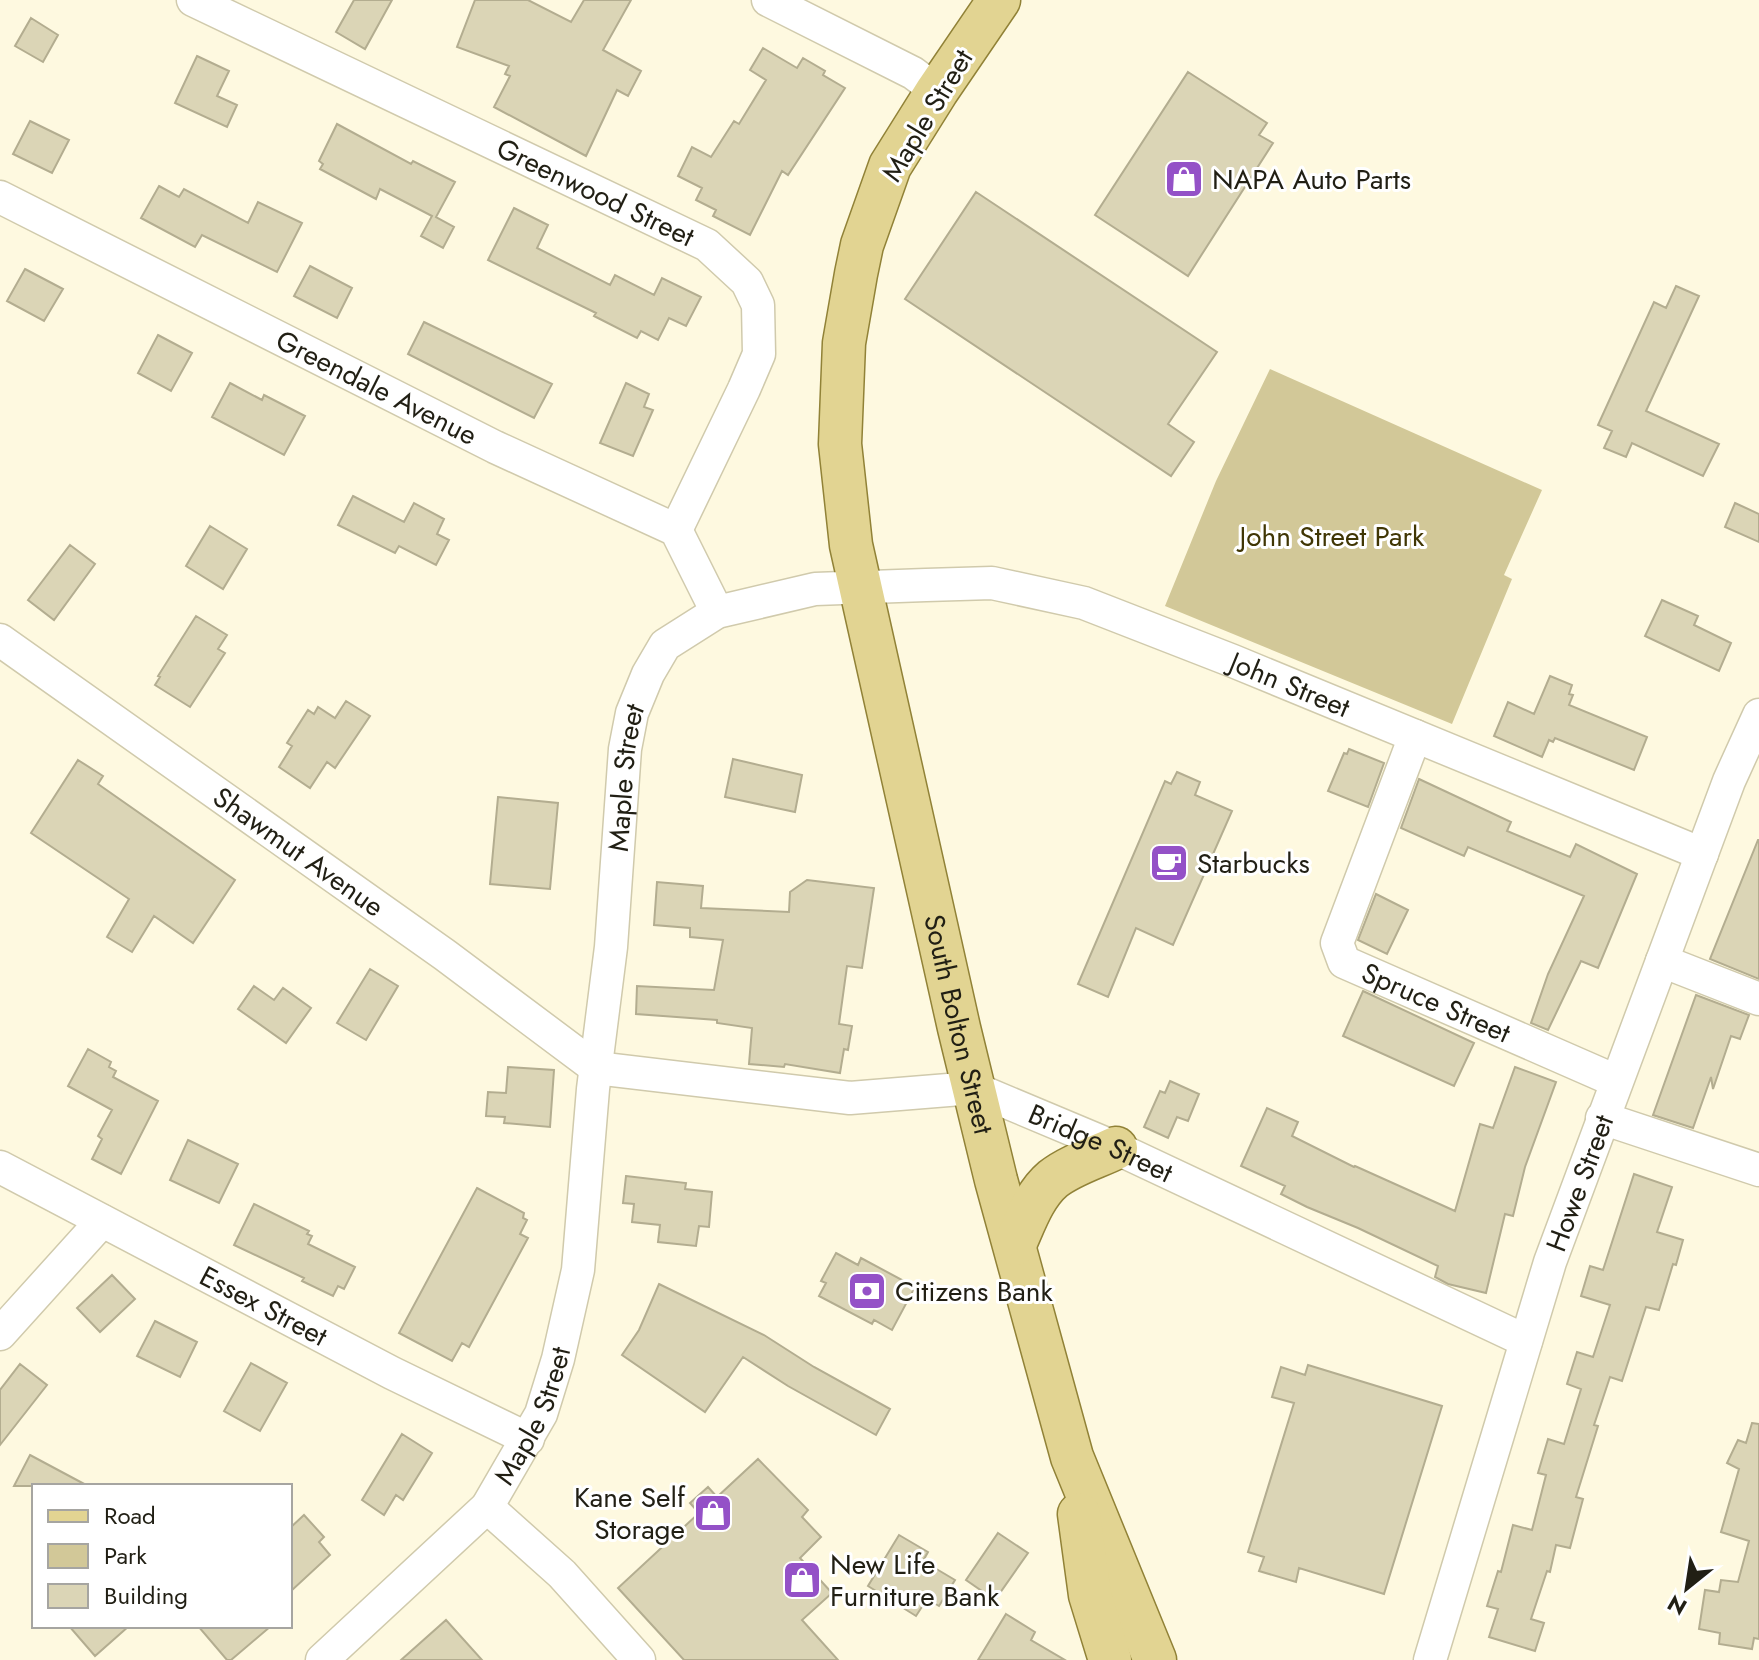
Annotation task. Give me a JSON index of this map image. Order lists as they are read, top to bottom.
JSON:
{
  "streets": {
    "main road": ["Maple Street", "South Bolton Street"],
    "street": [
      "Greenwood Street",
      "Greendale Avenue",
      "John Street",
      "Shawmut Avenue",
      "Spruce Street",
      "Bridge Street",
      "Howe Street",
      "Essex Street"
    ]
  },
  "crossings": [
    ["Maple Street", "John Street"],
    ["Maple Street", "Shawmut Avenue"],
    ["Maple Street", "South Bolton Street"],
    ["Maple Street", "Bridge Street"],
    ["Maple Street", "Essex Street"],
    ["Greenwood Street", "Greendale Avenue"],
    ["John Street", "Spruce Street"],
    ["John Street", "South Bolton Street"],
    ["John Street", "Howe Street"],
    ["Shawmut Avenue", "Bridge Street"],
    ["Spruce Street", "Howe Street"],
    ["South Bolton Street", "Bridge Street"],
    ["Bridge Street", "Howe Street"]
  ],
  "parks": ["John Street Park"],
  "places": {
    "shop": ["NAPA Auto Parts", "Kane Self Storage", "New Life Furniture Bank"],
    "cafe": ["Starbucks"],
    "bank": ["Citizens Bank"]
  },
  "legend": ["Road", "Park", "Building"],
  "north": "bottom left"
}
